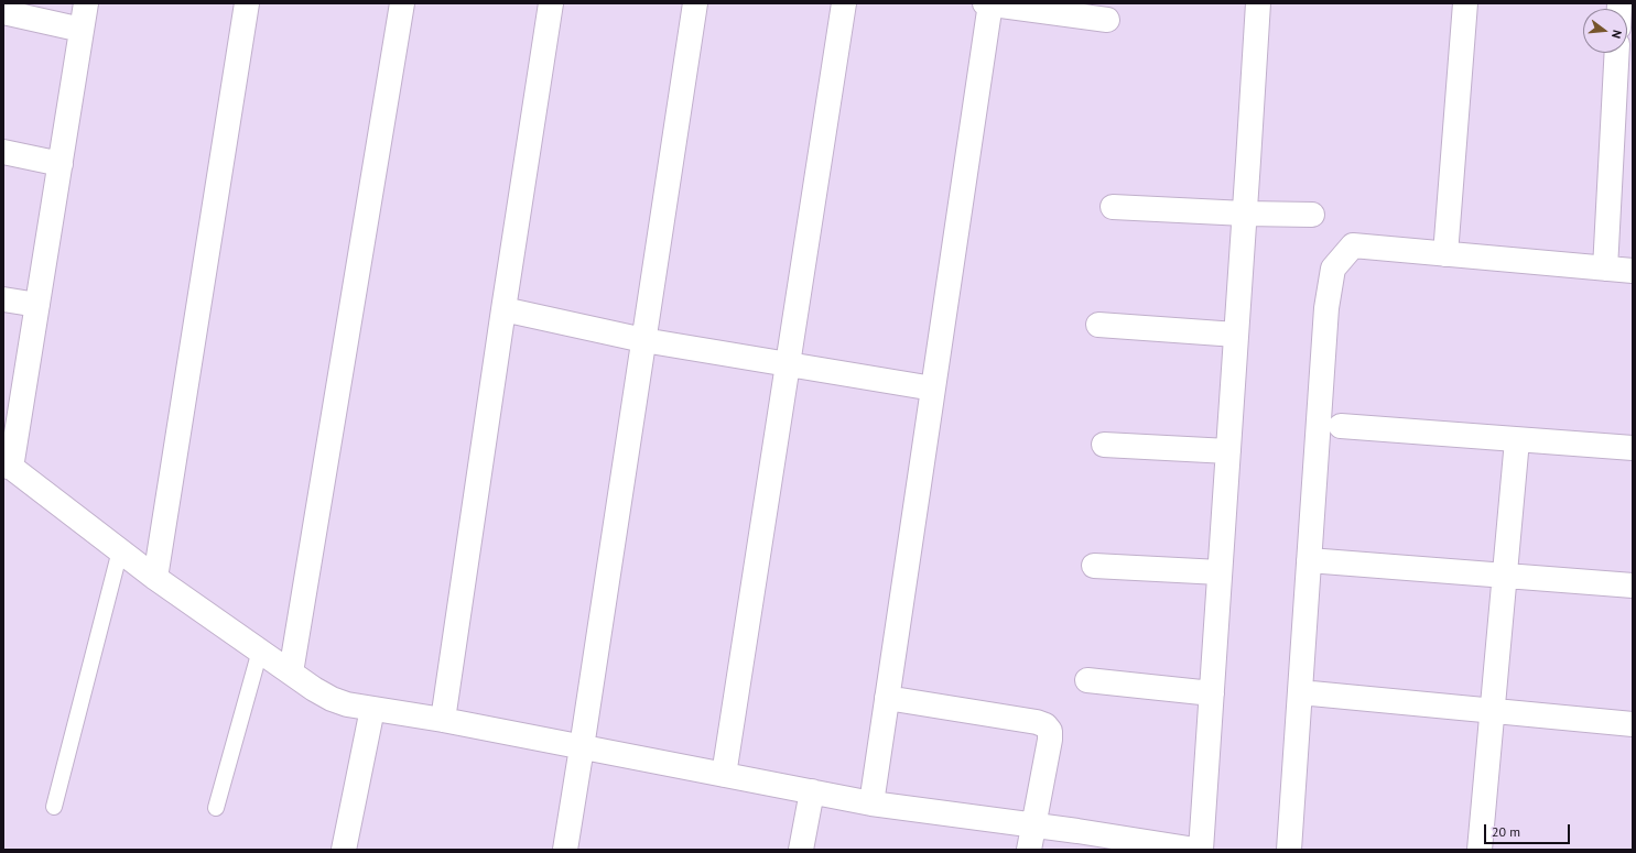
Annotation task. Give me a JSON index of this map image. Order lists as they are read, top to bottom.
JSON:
{
  "scale_bar": "20 m",
  "north": "right"
}
